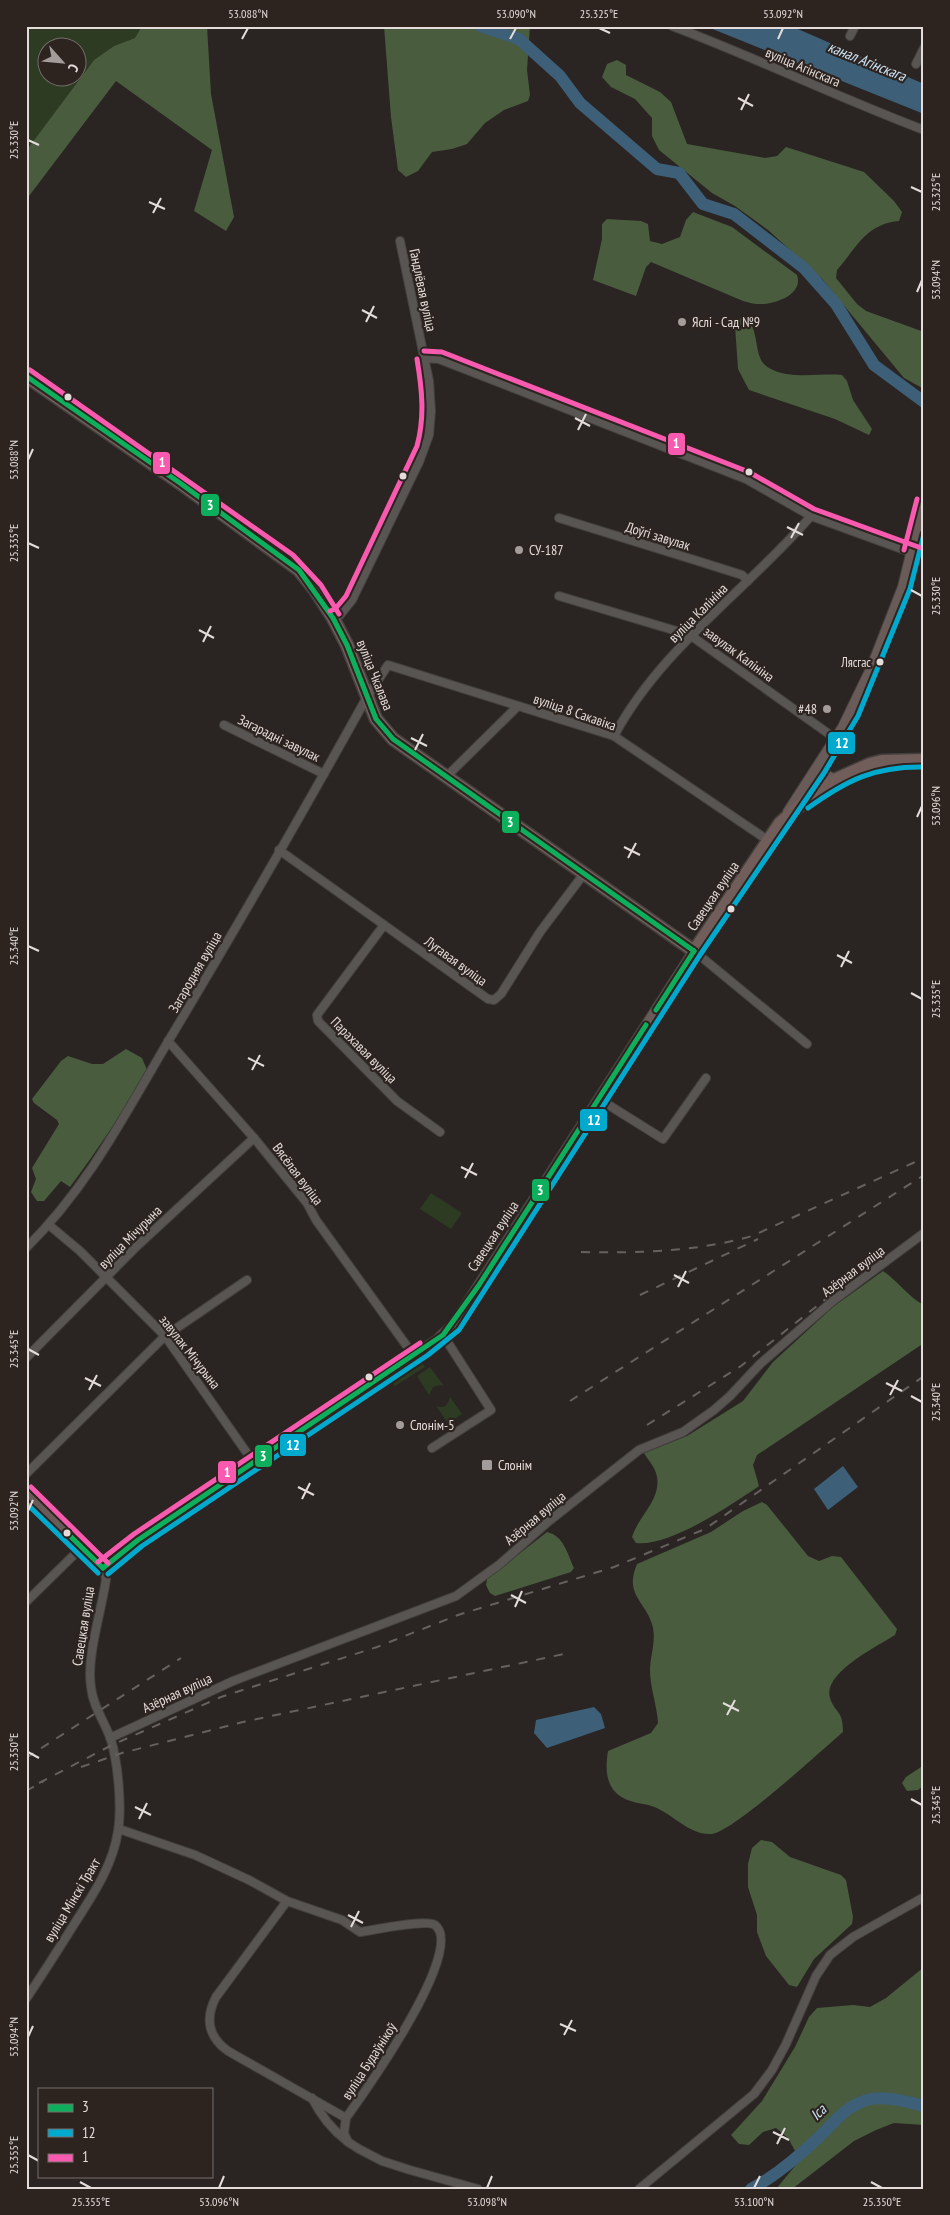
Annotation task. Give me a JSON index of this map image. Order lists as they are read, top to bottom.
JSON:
{
  "streets": {
    "highway": ["вуліца Чкалава", "Савецкая вуліца"],
    "street": [
      "вуліца Агінскага",
      "Гандлёвая вуліца",
      "Доўгі завулак",
      "вуліца Калініна",
      "завулак Калініна",
      "вуліца 8 Сакавіка",
      "Загарадні завулак",
      "Лугавая вуліца",
      "Загародняя вуліца",
      "Парахавая вуліца",
      "Вясёлая вуліца",
      "вуліца Мічурына",
      "Азёрная вуліца",
      "завулак Мічурына",
      "вуліца Мінскі Тракт",
      "вуліца Будаўнікоў"
    ]
  },
  "crossings": [
    ["Гандлёвая вуліца", "вуліца Чкалава"],
    ["Доўгі завулак", "вуліца Калініна"],
    ["вуліца Калініна", "завулак Калініна"],
    ["вуліца Калініна", "вуліца 8 Сакавіка"],
    ["завулак Калініна", "Савецкая вуліца"],
    ["вуліца Чкалава", "вуліца 8 Сакавіка"],
    ["вуліца Чкалава", "Савецкая вуліца"],
    ["вуліца Чкалава", "Лугавая вуліца"],
    ["вуліца Чкалава", "Загародняя вуліца"],
    ["вуліца 8 Сакавіка", "Савецкая вуліца"],
    ["вуліца 8 Сакавіка", "Загародняя вуліца"],
    ["Загарадні завулак", "Загародняя вуліца"],
    ["Савецкая вуліца", "Вясёлая вуліца"],
    ["Савецкая вуліца", "Азёрная вуліца"],
    ["Савецкая вуліца", "завулак Мічурына"],
    ["Савецкая вуліца", "вуліца Мінскі Тракт"],
    ["Лугавая вуліца", "Загародняя вуліца"],
    ["Лугавая вуліца", "Парахавая вуліца"],
    ["Загародняя вуліца", "Вясёлая вуліца"],
    ["Загародняя вуліца", "завулак Мічурына"],
    ["Вясёлая вуліца", "вуліца Мічурына"],
    ["вуліца Мічурына", "завулак Мічурына"],
    ["вуліца Мінскі Тракт", "вуліца Будаўнікоў"]
  ],
  "water": ["канал Агінскага", "Іса"],
  "places": {
    "other": [
      "Яслі - Сад №9",
      "СУ-187",
      "Лясгас",
      "#48",
      "Слонім-5"
    ],
    "transit": ["Слонім"]
  },
  "lines": ["transit line 1", "transit line 3", "transit line 12"],
  "legend": ["3", "12", "1"],
  "north": "bottom right",
  "coordinates": [
    "53.088°N",
    "53.090°N",
    "25.325°E",
    "53.092°N",
    "25.330°E",
    "53.094°N",
    "25.335°E",
    "53.096°N",
    "25.340°E",
    "25.345°E",
    "25.350°E",
    "25.355°E",
    "53.098°N",
    "53.100°N"
  ]
}
